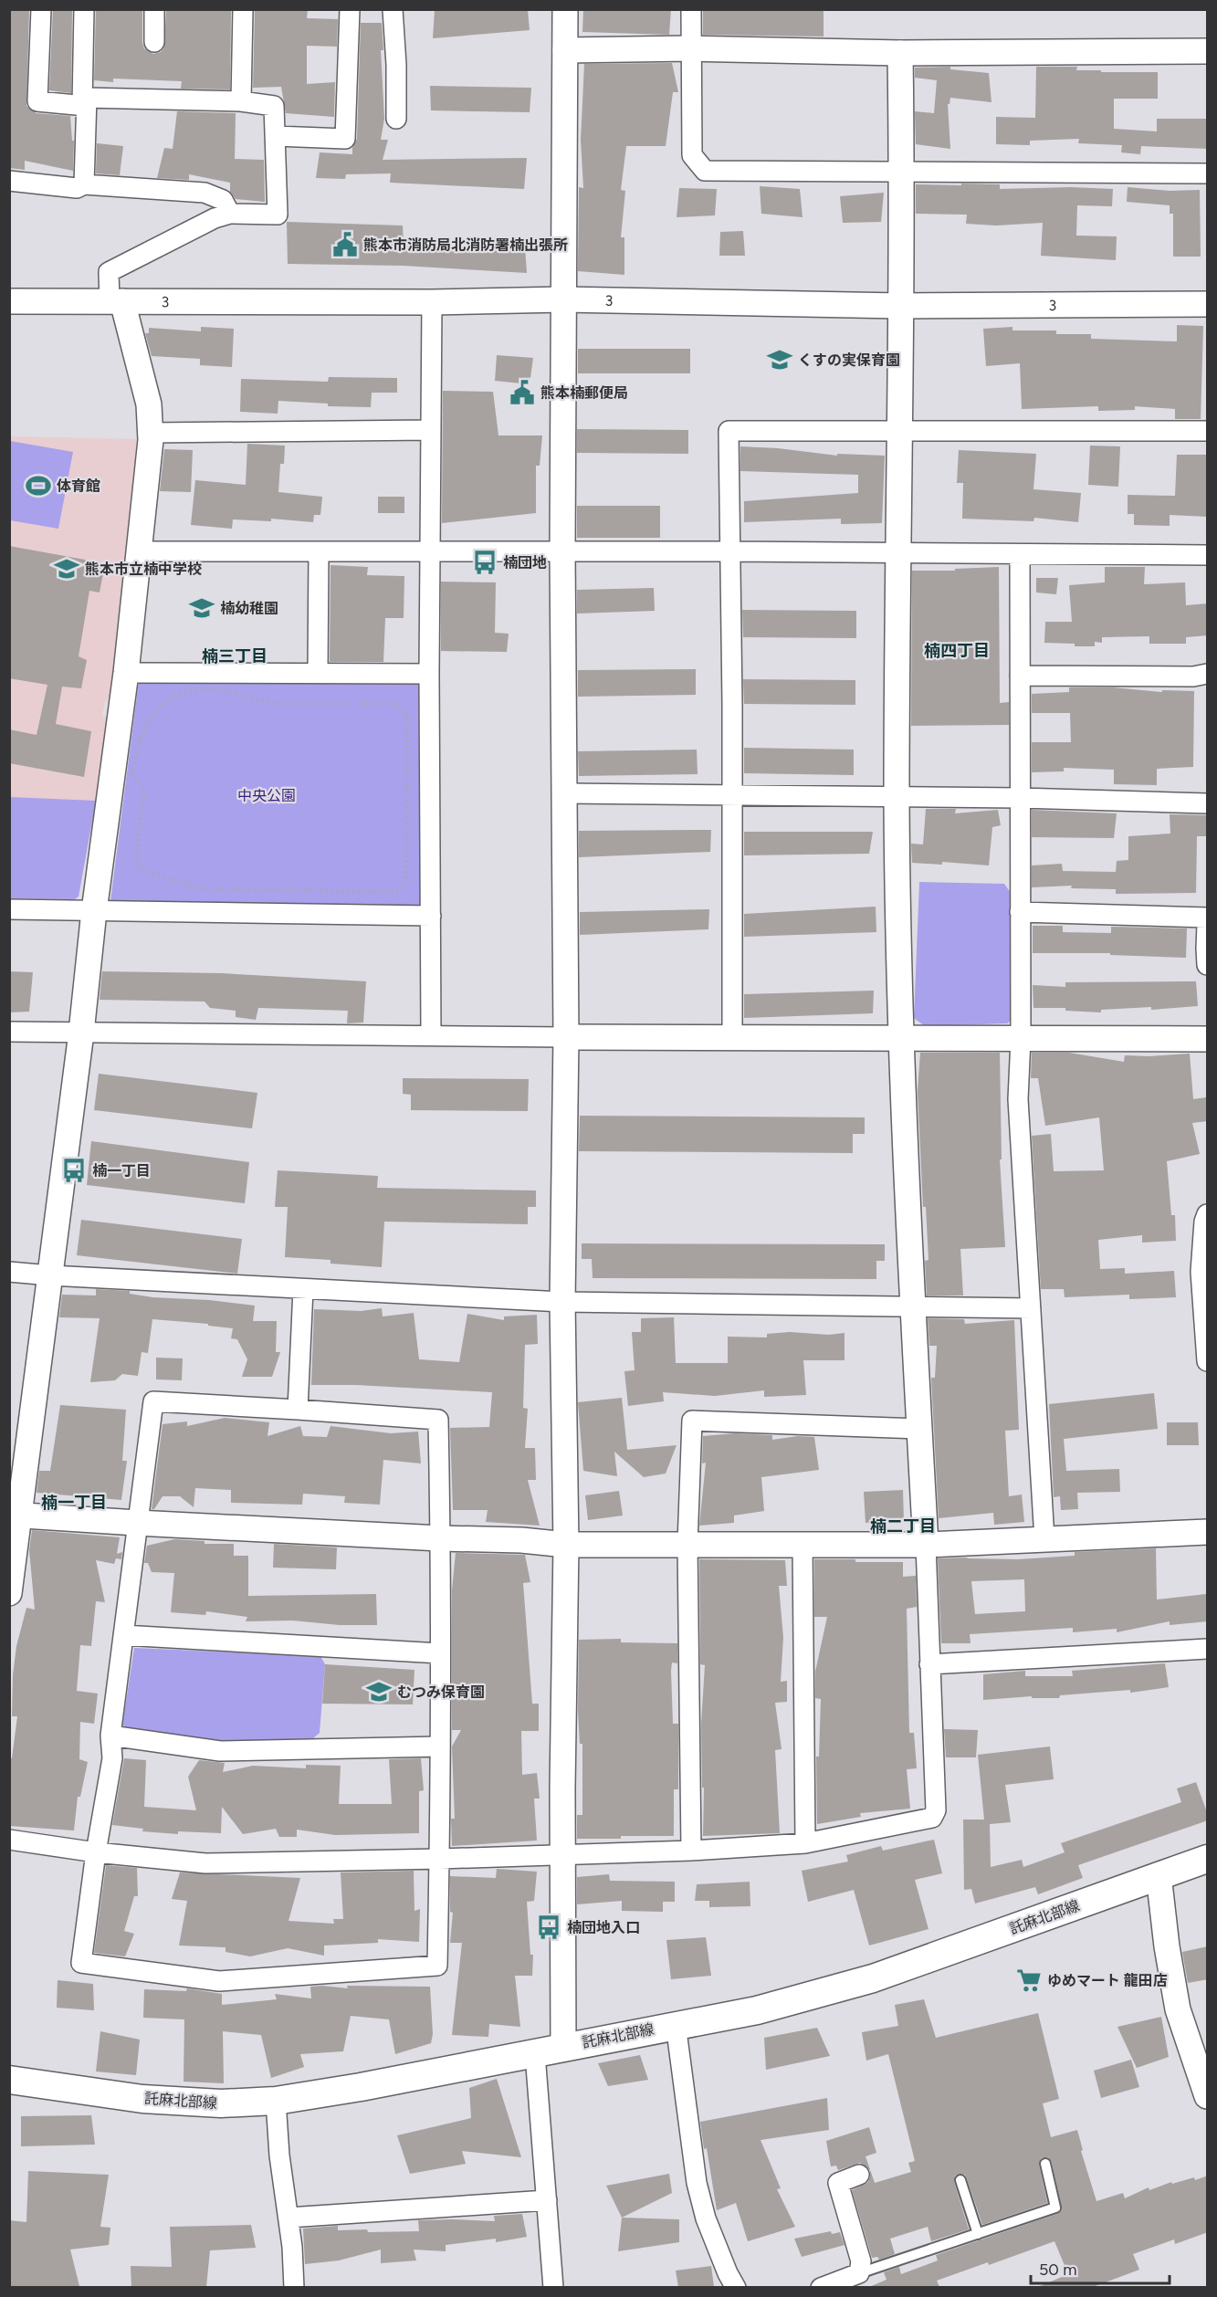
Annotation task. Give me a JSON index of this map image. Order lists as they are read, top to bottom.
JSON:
{
  "streets": {
    "main road": ["託麻北部線"],
    "street": ["3"]
  },
  "districts": [
    "楠四丁目",
    "楠三丁目",
    "楠一丁目",
    "楠二丁目"
  ],
  "parks": ["中央公園"],
  "places": {
    "public building": ["熊本市消防局北消防署楠出張所", "熊本楠郵便局"],
    "school or university": [
      "くすの実保育園",
      "熊本市立楠中学校",
      "楠幼稚園",
      "むつみ保育園"
    ],
    "sports": ["体育館"],
    "bus stop": ["楠団地", "楠一丁目", "楠団地入口"],
    "supermarket": ["ゆめマート 龍田店"]
  },
  "scale_bar": "50 m"
}
